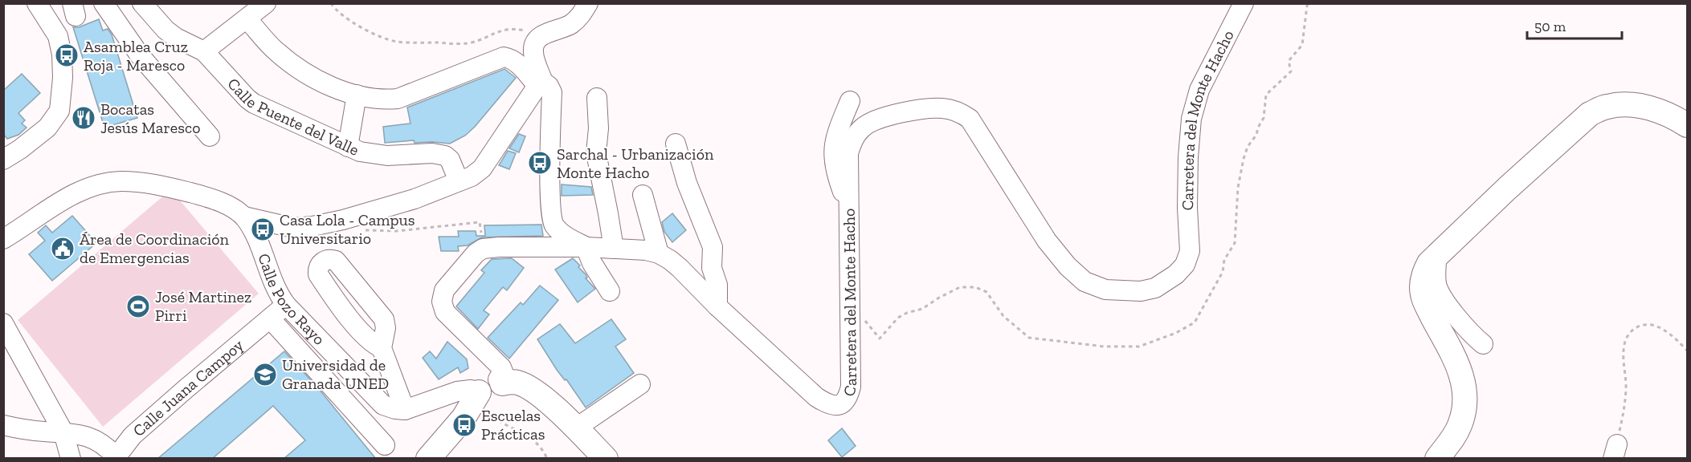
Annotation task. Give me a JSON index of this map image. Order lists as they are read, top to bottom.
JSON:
{
  "streets": {
    "street": [
      "Calle Puente del Valle",
      "Carretera del Monte Hacho",
      "Calle Pozo Rayo",
      "Calle Juana Campoy"
    ]
  },
  "crossings": [
    ["Calle Pozo Rayo", "Calle Juana Campoy"]
  ],
  "places": {
    "bus stop": [
      "Asamblea Cruz Roja - Maresco",
      "Sarchal - Urbanización Monte Hacho",
      "Casa Lola - Campus Universitario",
      "Escuelas Prácticas"
    ],
    "restaurant": ["Bocatas Jesús Maresco"],
    "public building": ["Área de Coordinación de Emergencias"],
    "sports": ["José Martinez Pirri"],
    "school or university": ["Universidad de Granada UNED"]
  },
  "scale_bar": "50 m"
}
